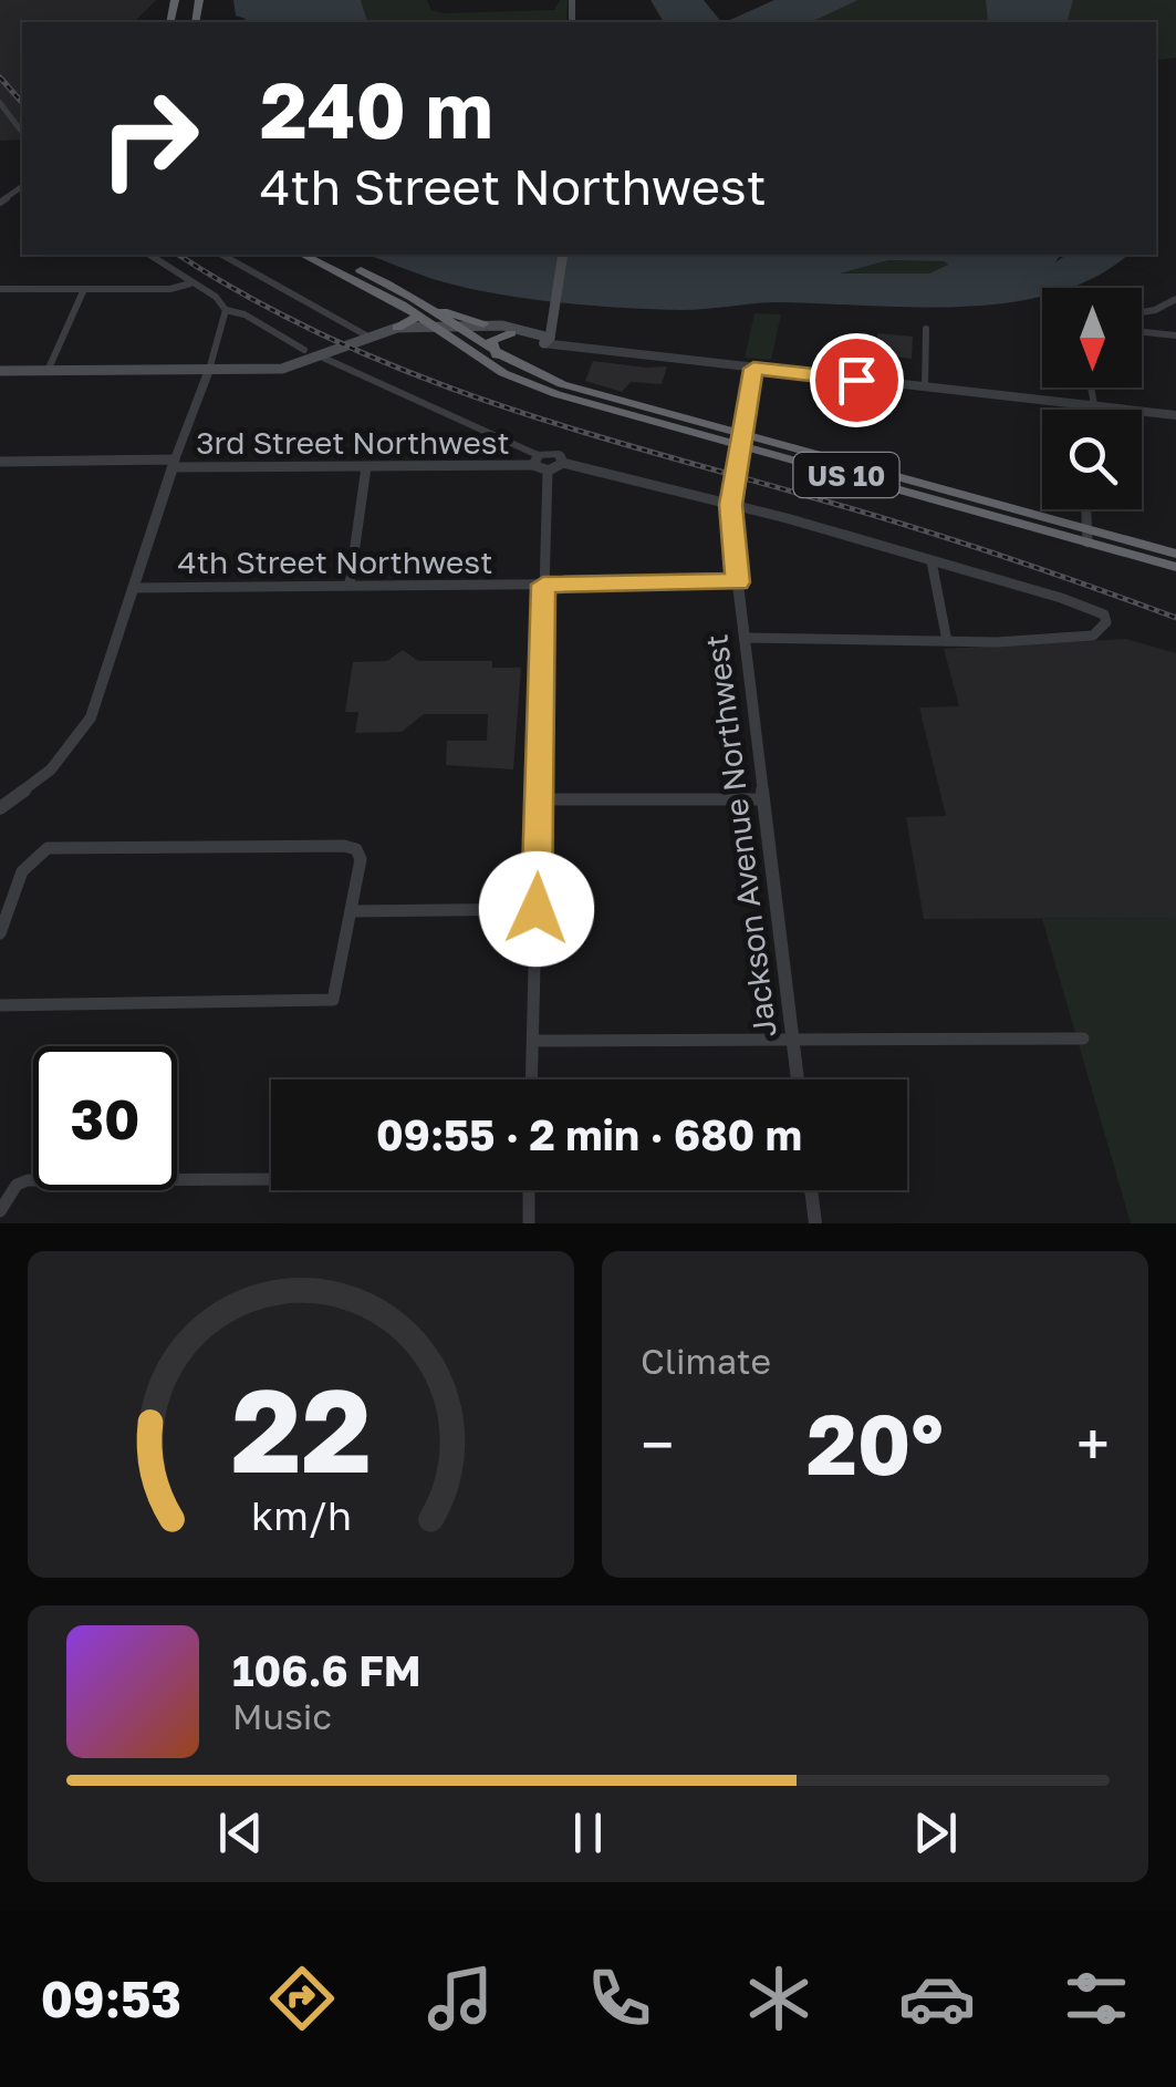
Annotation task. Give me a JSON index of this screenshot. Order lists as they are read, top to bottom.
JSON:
{
  "streets": {
    "highway": ["US 10"],
    "street": ["3rd Street Northwest", "4th Street Northwest", "Jackson Avenue Northwest"]
  },
  "crossings": [
    ["US 10", "Jackson Avenue Northwest"],
    ["4th Street Northwest", "Jackson Avenue Northwest"]
  ],
  "north": "bottom",
  "page": {
    "turn": ["240 m", "4th Street Northwest"],
    "limit": "30",
    "trip": "09:55 · 2 min · 680 m",
    "tile": "Climate",
    "heat": ["−", "20°", "+"],
    "song": ["106.6 FM", "Music"],
    "tabs": "09:53",
    "gauge": ["22", "km/h"]
  }
}
